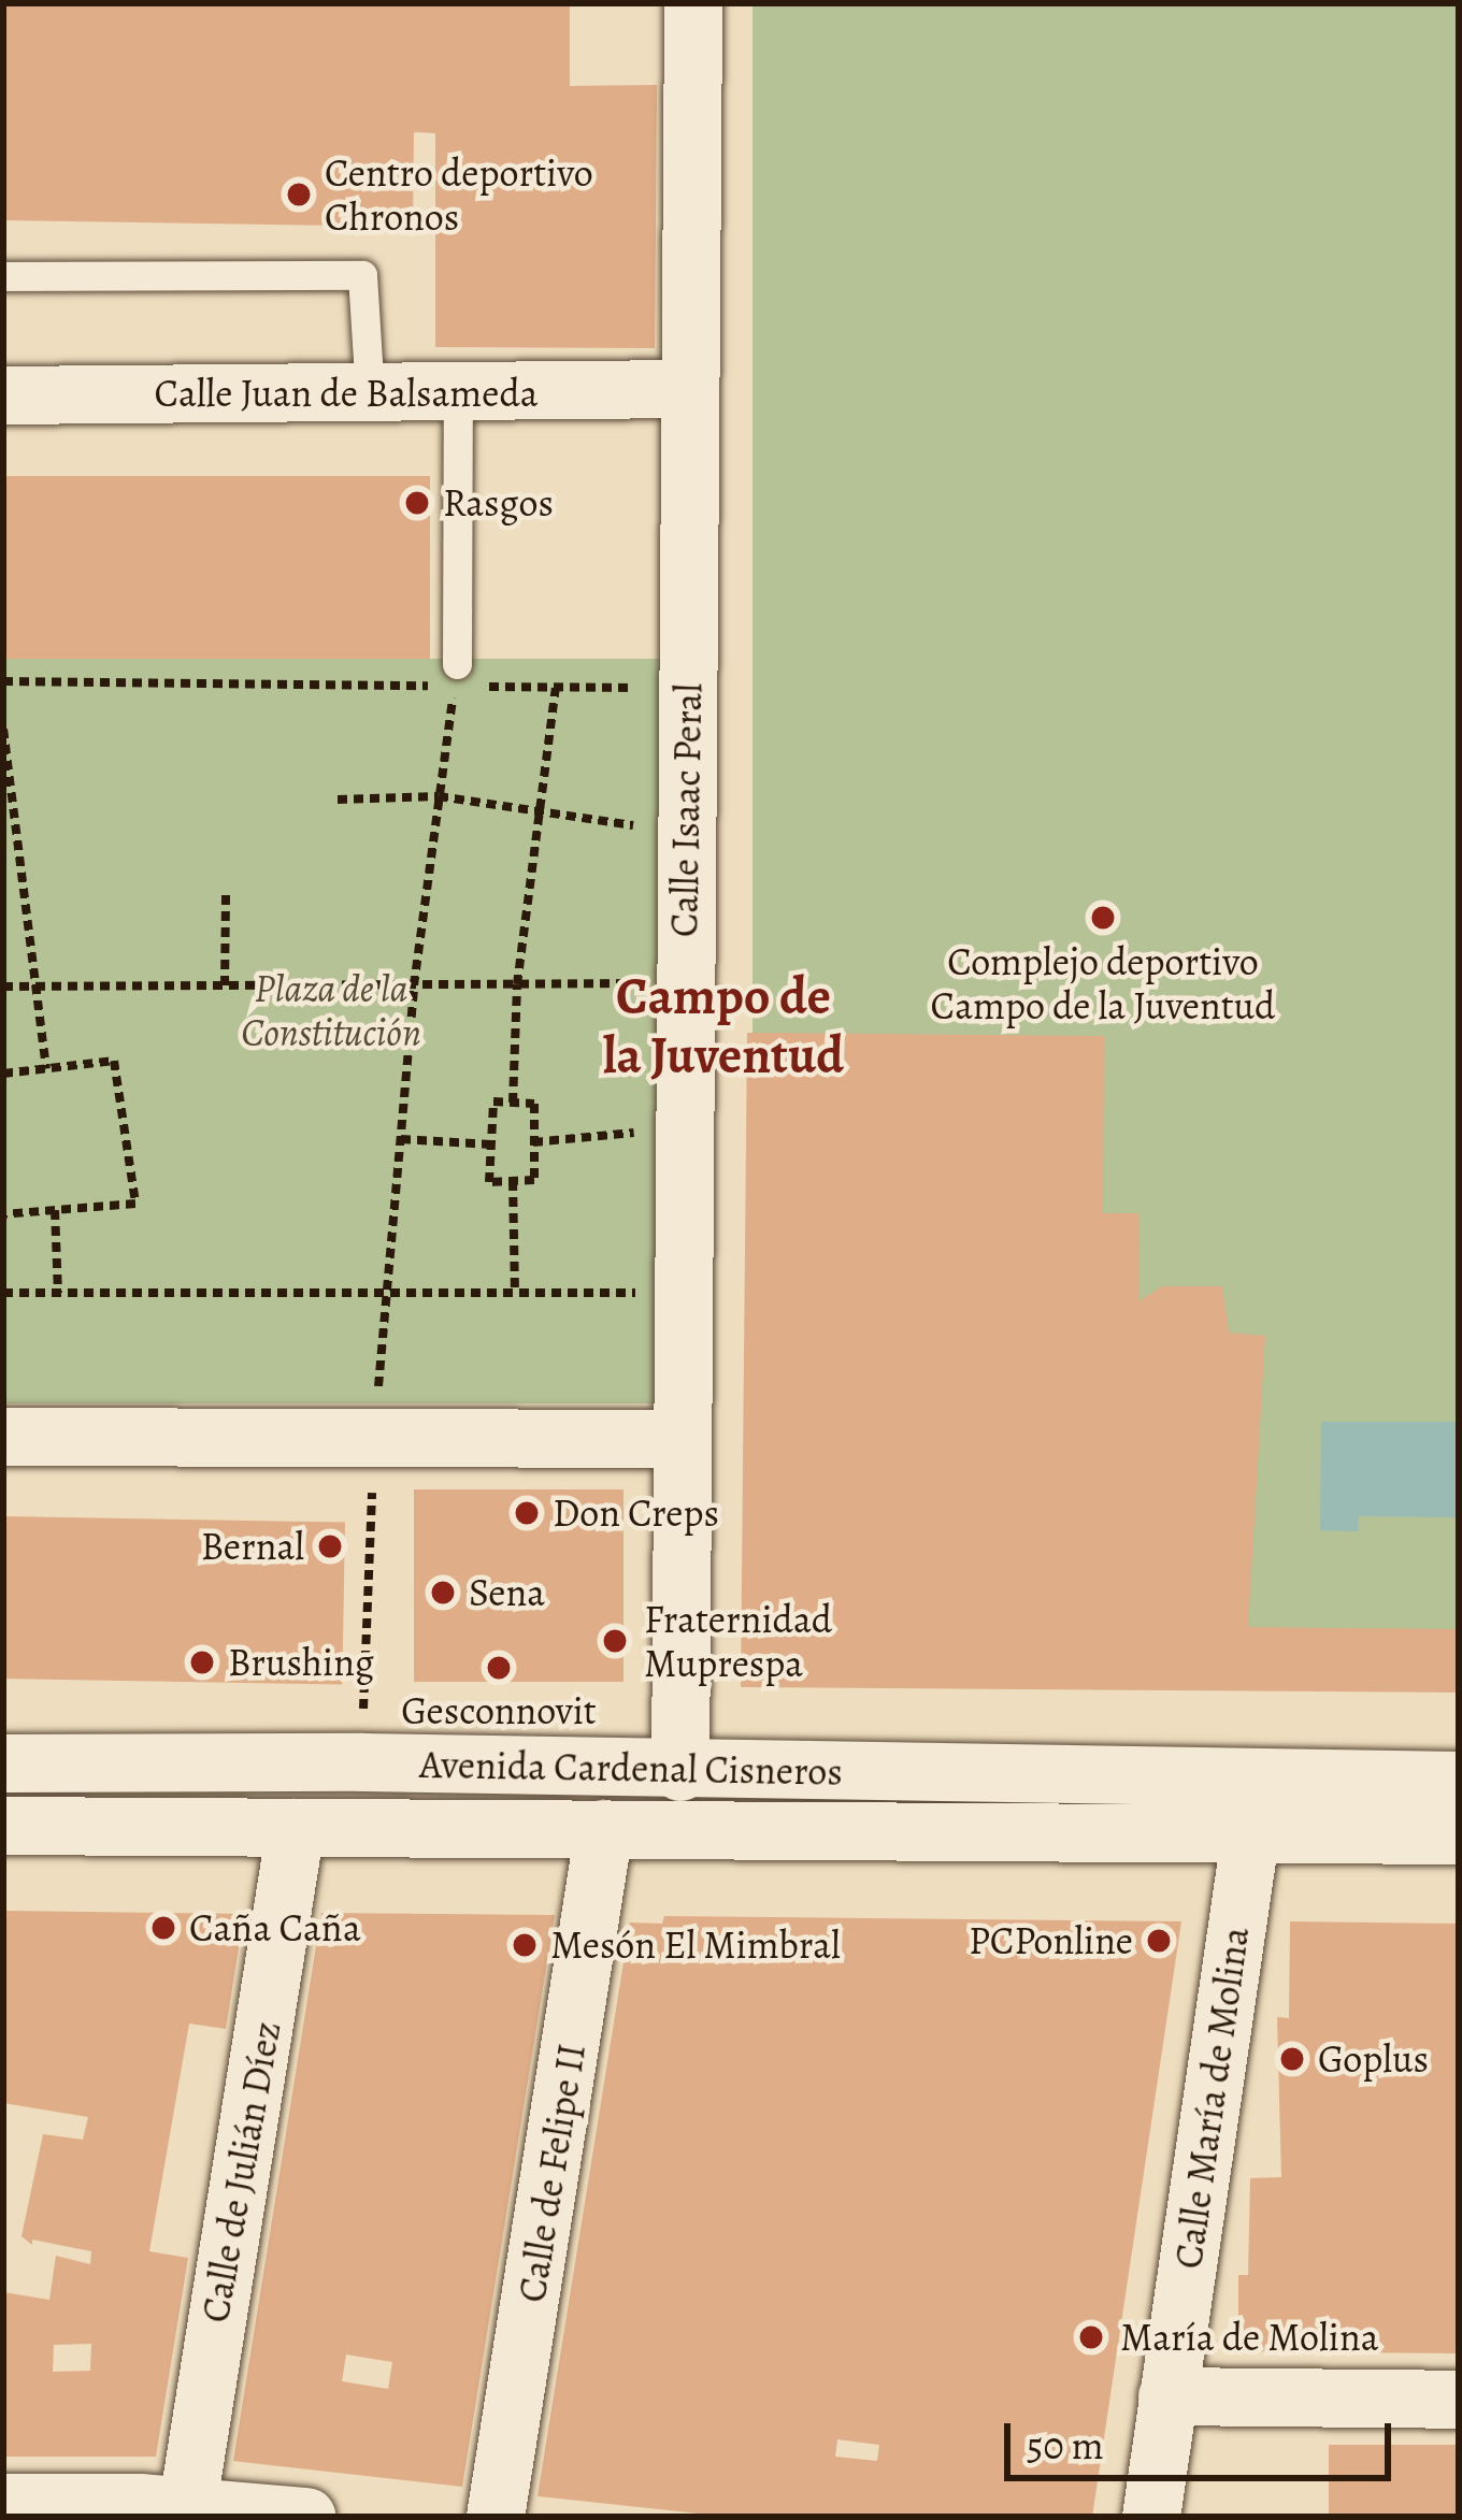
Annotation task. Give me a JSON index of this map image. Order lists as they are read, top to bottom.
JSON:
{
  "streets": {
    "street": [
      "Calle Juan de Balsameda",
      "Calle Isaac Peral",
      "Avenida Cardenal Cisneros",
      "Calle María de Molina",
      "Calle de Julián Díez",
      "Calle de Felipe II"
    ]
  },
  "crossings": [
    ["Calle Juan de Balsameda", "Calle Isaac Peral"],
    ["Calle Isaac Peral", "Avenida Cardenal Cisneros"],
    ["Avenida Cardenal Cisneros", "Calle María de Molina"],
    ["Avenida Cardenal Cisneros", "Calle de Julián Díez"],
    ["Avenida Cardenal Cisneros", "Calle de Felipe II"]
  ],
  "districts": ["Campo de la Juventud"],
  "parks": ["Plaza de la Constitución"],
  "places": [
    "Centro deportivo Chronos",
    "Rasgos",
    "Complejo deportivo Campo de la Juventud",
    "Don Creps",
    "Bernal",
    "Sena",
    "Fraternidad Muprespa",
    "Brushing",
    "Gesconnovit",
    "Caña Caña",
    "PCPonline",
    "Mesón El Mimbral",
    "Goplus",
    "María de Molina"
  ],
  "scale_bar": "50 m"
}
